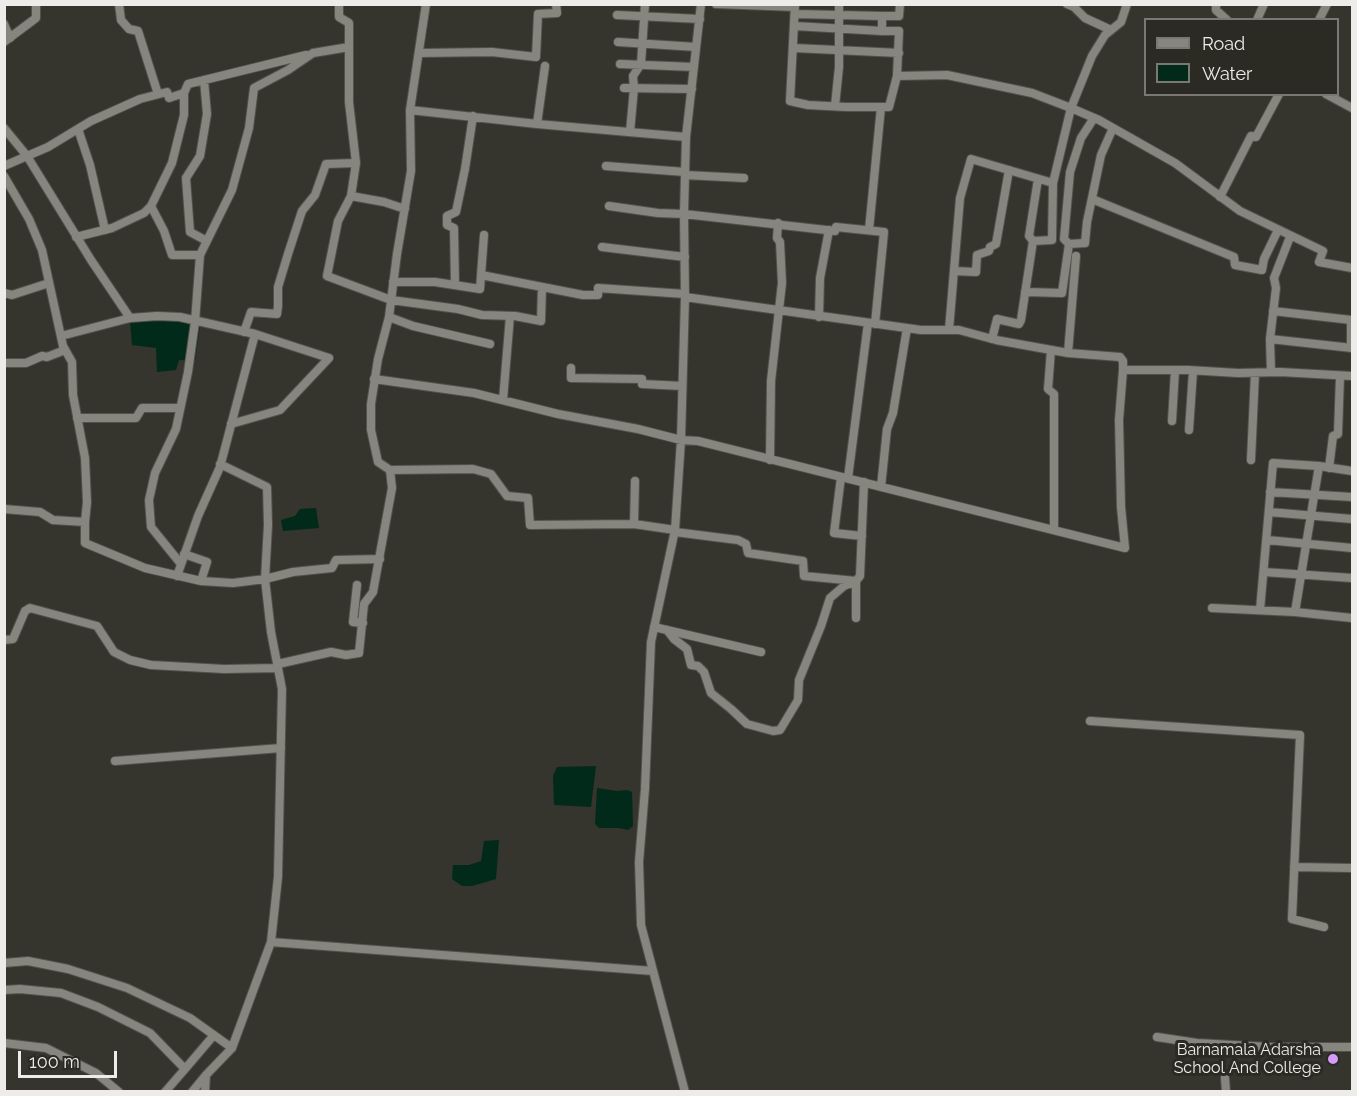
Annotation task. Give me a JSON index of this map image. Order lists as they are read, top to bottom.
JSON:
{
  "places": ["Barnamala Adarsha School And College"],
  "legend": ["Road", "Water"],
  "scale_bar": "100 m"
}
